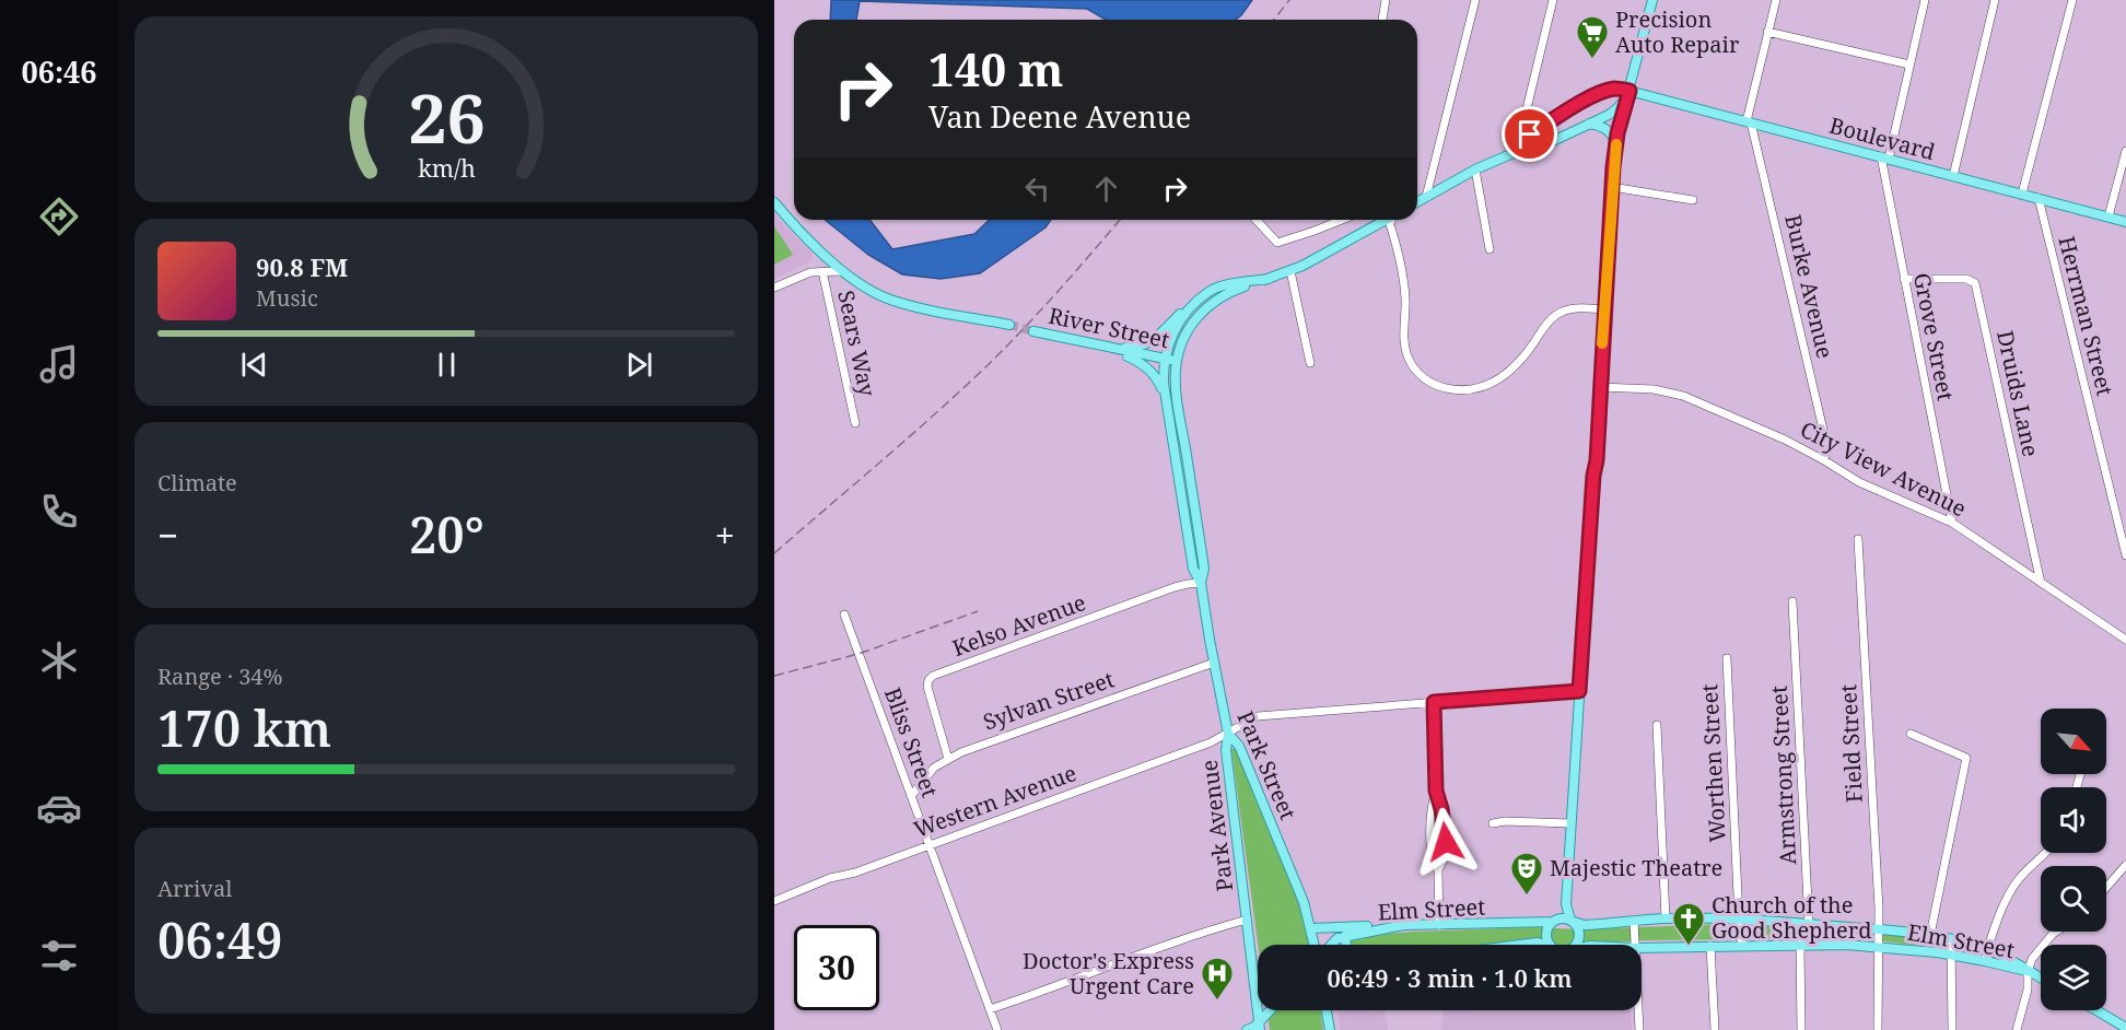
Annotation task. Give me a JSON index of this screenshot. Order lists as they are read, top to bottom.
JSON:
{
  "streets": {
    "main road": [
      "Boulevard",
      "River Street",
      "Park Street",
      "Park Avenue",
      "Elm Street"
    ],
    "street": [
      "Burke Avenue",
      "Herrman Street",
      "Grove Street",
      "Sears Way",
      "Druids Lane",
      "City View Avenue",
      "Kelso Avenue",
      "Sylvan Street",
      "Bliss Street",
      "Field Street",
      "Worthen Street",
      "Armstrong Street",
      "Western Avenue"
    ]
  },
  "crossings": [
    ["Boulevard", "Burke Avenue"],
    ["Boulevard", "Herrman Street"],
    ["Boulevard", "Grove Street"],
    ["Burke Avenue", "City View Avenue"],
    ["River Street", "Park Street"],
    ["Grove Street", "Druids Lane"],
    ["Grove Street", "City View Avenue"],
    ["Druids Lane", "City View Avenue"],
    ["Kelso Avenue", "Sylvan Street"],
    ["Kelso Avenue", "Park Street"],
    ["Sylvan Street", "Bliss Street"],
    ["Sylvan Street", "Park Street"],
    ["Bliss Street", "Western Avenue"],
    ["Field Street", "Elm Street"],
    ["Worthen Street", "Elm Street"],
    ["Park Street", "Western Avenue"],
    ["Park Street", "Park Avenue"],
    ["Armstrong Street", "Elm Street"],
    ["Western Avenue", "Park Avenue"]
  ],
  "places": {
    "supermarket": ["Precision Auto Repair"],
    "theatre": ["Majestic Theatre"],
    "church": ["Church of the Good Shepherd"],
    "hospital": ["Doctor's Express Urgent Care"]
  },
  "north": "bottom right",
  "page": {
    "tabs": "06:46",
    "turn": ["140 m", "Van Deene Avenue"],
    "song": ["90.8 FM", "Music"],
    "tile": [
      "Climate",
      ["Range · 34%", "170 km"],
      ["Arrival", "06:49"]
    ],
    "heat": ["−", "20°", "+"],
    "limit": "30",
    "trip": "06:49 · 3 min · 1.0 km",
    "gauge": ["26", "km/h"]
  }
}
